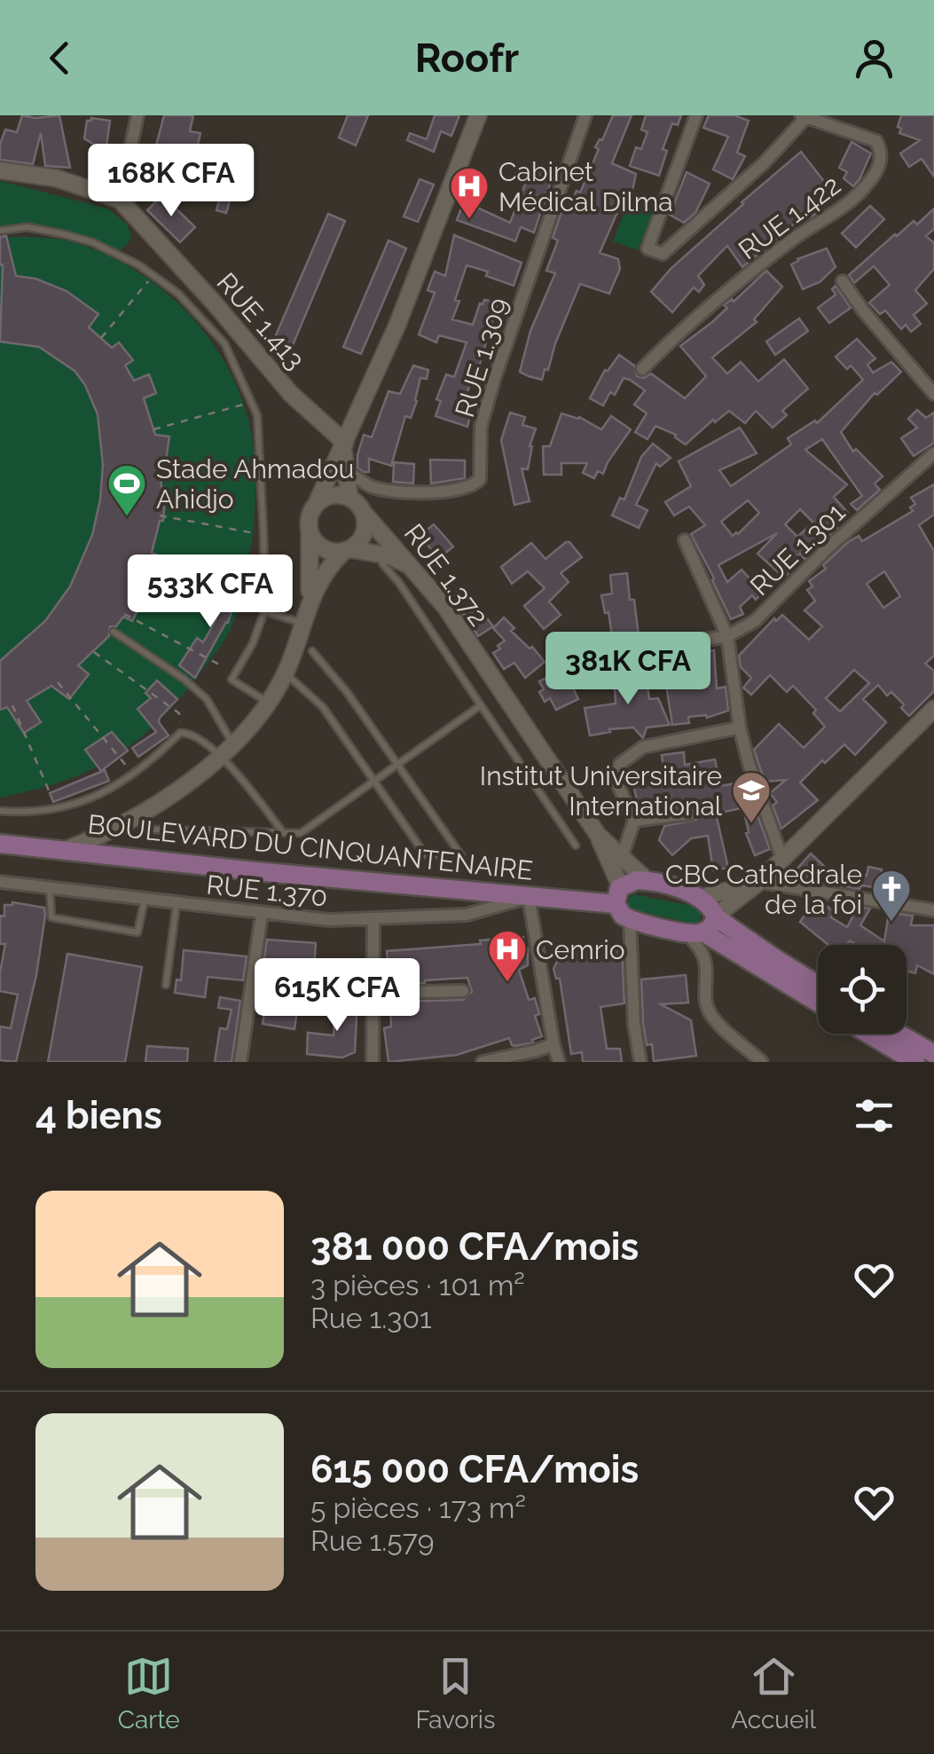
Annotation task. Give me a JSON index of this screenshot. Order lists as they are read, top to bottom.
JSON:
{
  "streets": {
    "main road": ["RUE 1.413", "RUE 1.372", "BOULEVARD DU CINQUANTENAIRE"],
    "street": [
      "RUE 1.422",
      "RUE 1.309",
      "RUE 1.301",
      "RUE 1.370"
    ]
  },
  "crossings": [
    ["BOULEVARD DU CINQUANTENAIRE", "RUE 1.370"]
  ],
  "places": {
    "hospital": ["Cabinet Médical Dilma", "Cemrio"],
    "sports": ["Stade Ahmadou Ahidjo"],
    "school or university": ["Institut Universitaire International"],
    "church": ["CBC Cathedrale de la foi"]
  },
  "page": {
    "header": "Roofr",
    "price": [
      "168K CFA",
      "533K CFA",
      "381K CFA",
      "615K CFA"
    ],
    "heading": "4 biens",
    "list": [
      {
        "name": "381 000 CFA/mois",
        "note": "3 pièces · 101 m² · Rue 1.301"
      },
      {
        "name": "615 000 CFA/mois",
        "note": "5 pièces · 173 m² · Rue 1.579"
      }
    ],
    "tabs": ["Carte", "Favoris", "Accueil"]
  }
}
